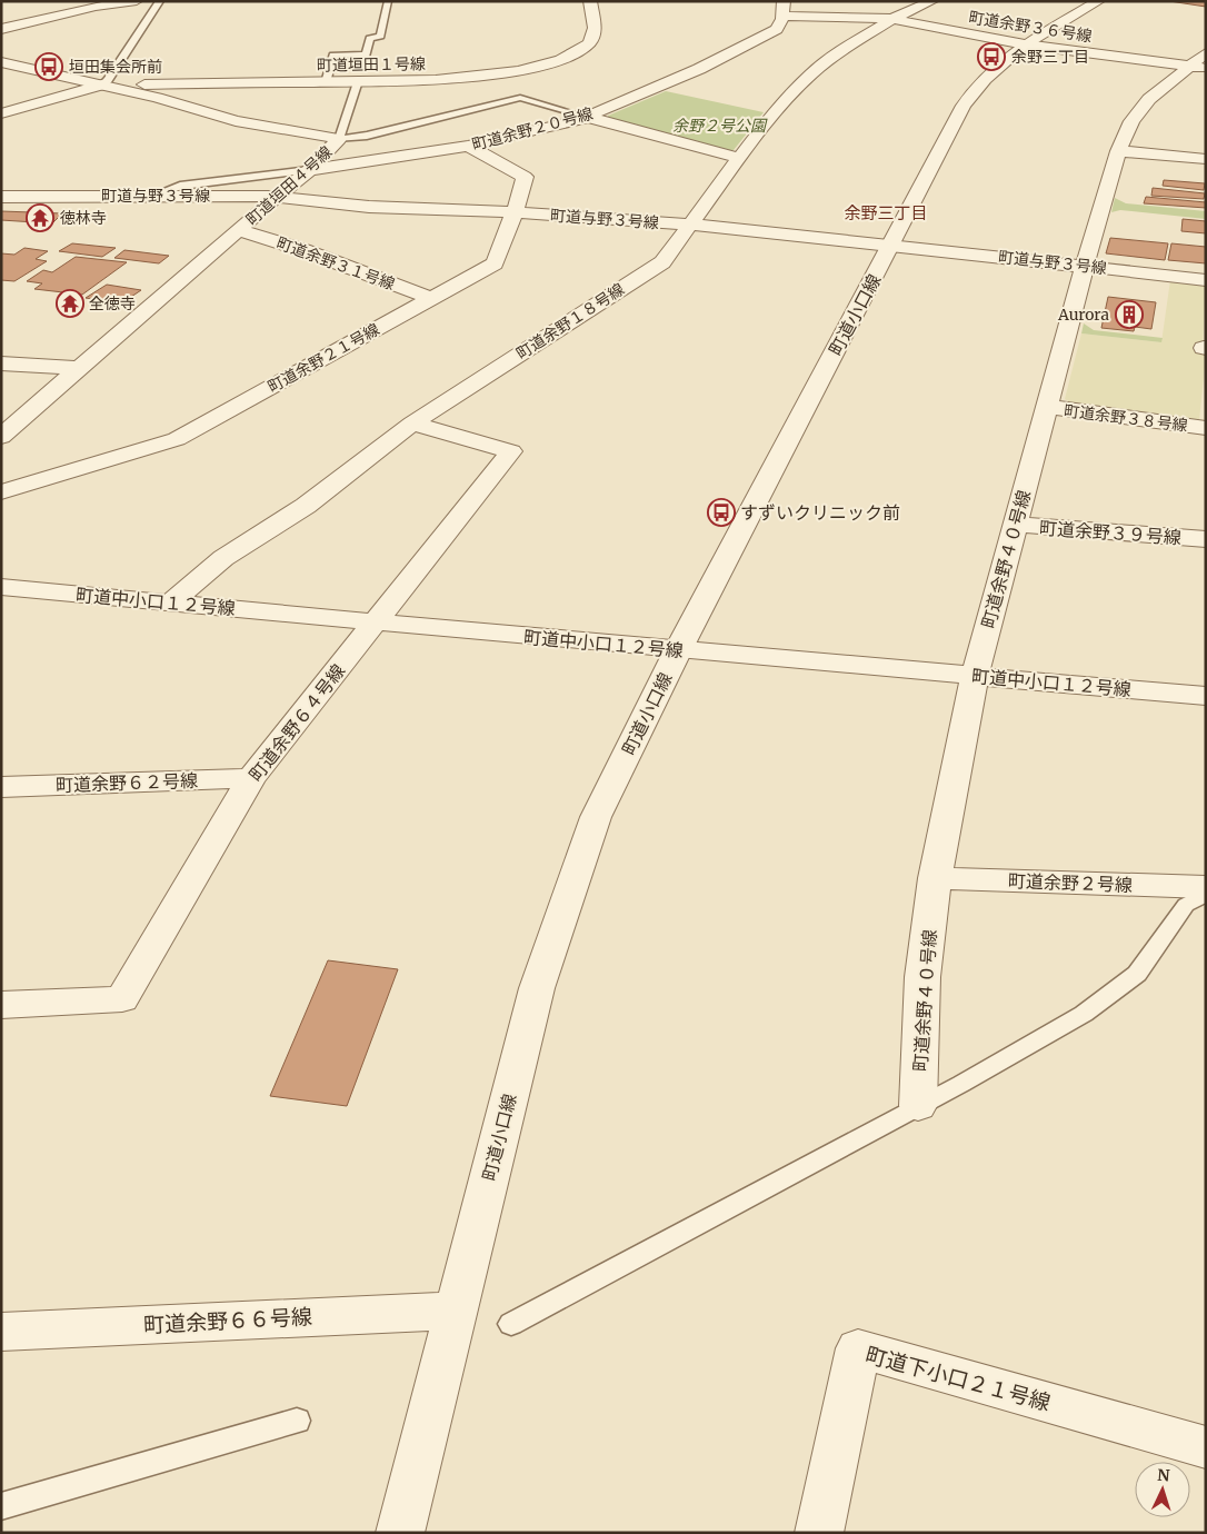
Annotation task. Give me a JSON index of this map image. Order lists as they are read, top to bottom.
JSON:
{
  "streets": {
    "street": [
      "町道余野３６号線",
      "町道垣田１号線",
      "町道余野２０号線",
      "町道垣田４号線",
      "町道与野３号線",
      "町道余野３１号線",
      "町道小口線",
      "町道余野１８号線",
      "町道余野２１号線",
      "町道余野３８号線",
      "町道余野３９号線",
      "町道余野４０号線",
      "町道中小口１２号線",
      "町道余野６４号線",
      "町道余野６２号線",
      "町道余野２号線",
      "町道余野６６号線",
      "町道下小口２１号線"
    ]
  },
  "crossings": [
    ["町道余野３６号線", "町道余野２０号線"],
    ["町道余野３６号線", "町道小口線"],
    ["町道余野３６号線", "町道余野１８号線"],
    ["町道余野３６号線", "町道余野４０号線"],
    ["町道垣田１号線", "町道垣田４号線"],
    ["町道余野２０号線", "町道垣田４号線"],
    ["町道余野２０号線", "町道余野２１号線"],
    ["町道垣田４号線", "町道与野３号線"],
    ["町道垣田４号線", "町道余野３１号線"],
    ["町道与野３号線", "町道小口線"],
    ["町道与野３号線", "町道余野１８号線"],
    ["町道与野３号線", "町道余野２１号線"],
    ["町道与野３号線", "町道余野４０号線"],
    ["町道余野３１号線", "町道余野２１号線"],
    ["町道小口線", "町道中小口１２号線"],
    ["町道小口線", "町道余野６６号線"],
    ["町道余野１８号線", "町道中小口１２号線"],
    ["町道余野１８号線", "町道余野６４号線"],
    ["町道余野３８号線", "町道余野４０号線"],
    ["町道余野３９号線", "町道余野４０号線"],
    ["町道余野４０号線", "町道中小口１２号線"],
    ["町道余野４０号線", "町道余野２号線"],
    ["町道中小口１２号線", "町道余野６４号線"],
    ["町道余野６４号線", "町道余野６２号線"]
  ],
  "districts": ["余野三丁目"],
  "parks": ["余野２号公園"],
  "places": {
    "bus stop": ["余野三丁目", "垣田集会所前", "すずいクリニック前"],
    "temple": ["徳林寺", "全徳寺"],
    "building": ["Aurora"]
  },
  "north": "top"
}
